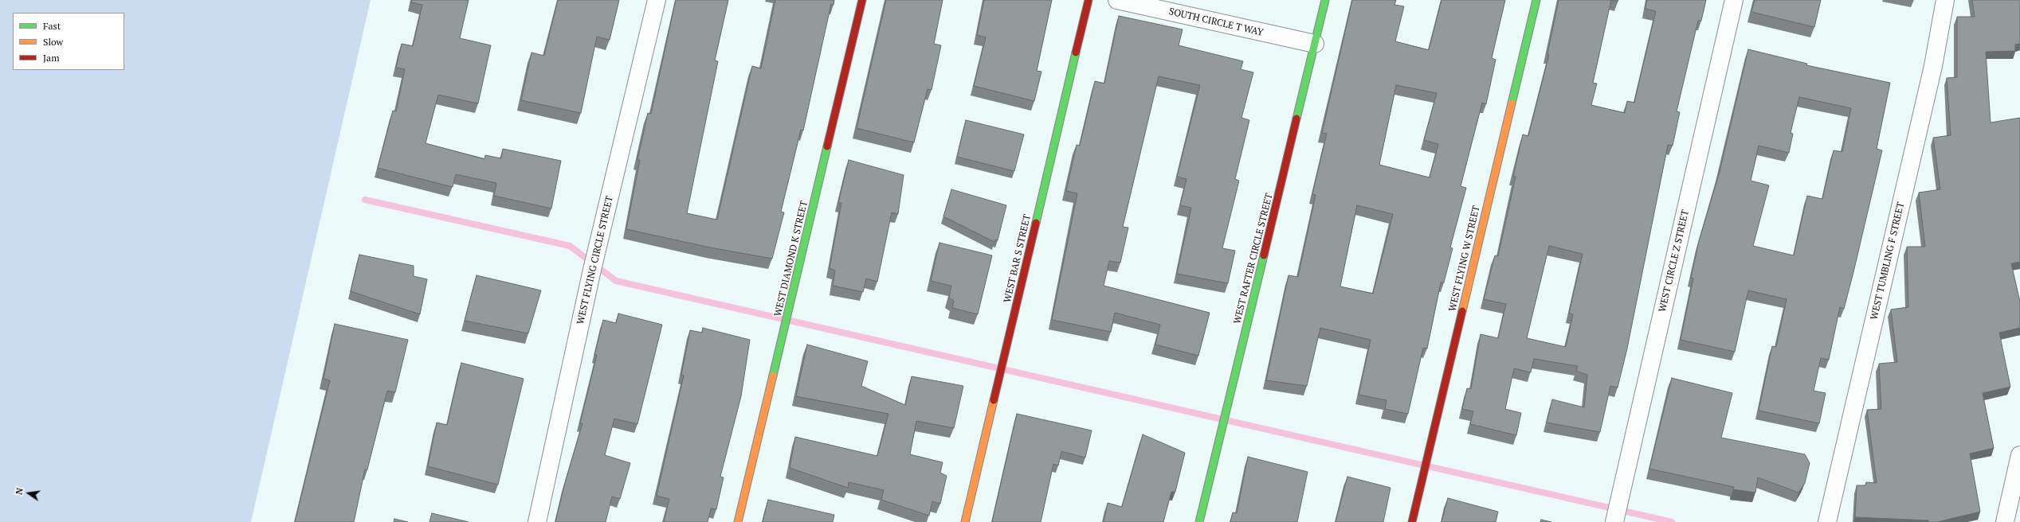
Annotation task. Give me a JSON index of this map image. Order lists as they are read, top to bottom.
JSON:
{
  "streets": {
    "street": [
      "SOUTH CIRCLE T WAY",
      "WEST DIAMOND K STREET",
      "WEST BAR S STREET",
      "WEST RAFTER CIRCLE STREET",
      "WEST FLYING W STREET",
      "WEST FLYING CIRCLE STREET",
      "WEST CIRCLE Z STREET",
      "WEST TUMBLING F STREET"
    ]
  },
  "crossings": [
    ["SOUTH CIRCLE T WAY", "WEST RAFTER CIRCLE STREET"]
  ],
  "legend": ["Fast", "Slow", "Jam"],
  "north": "left"
}
